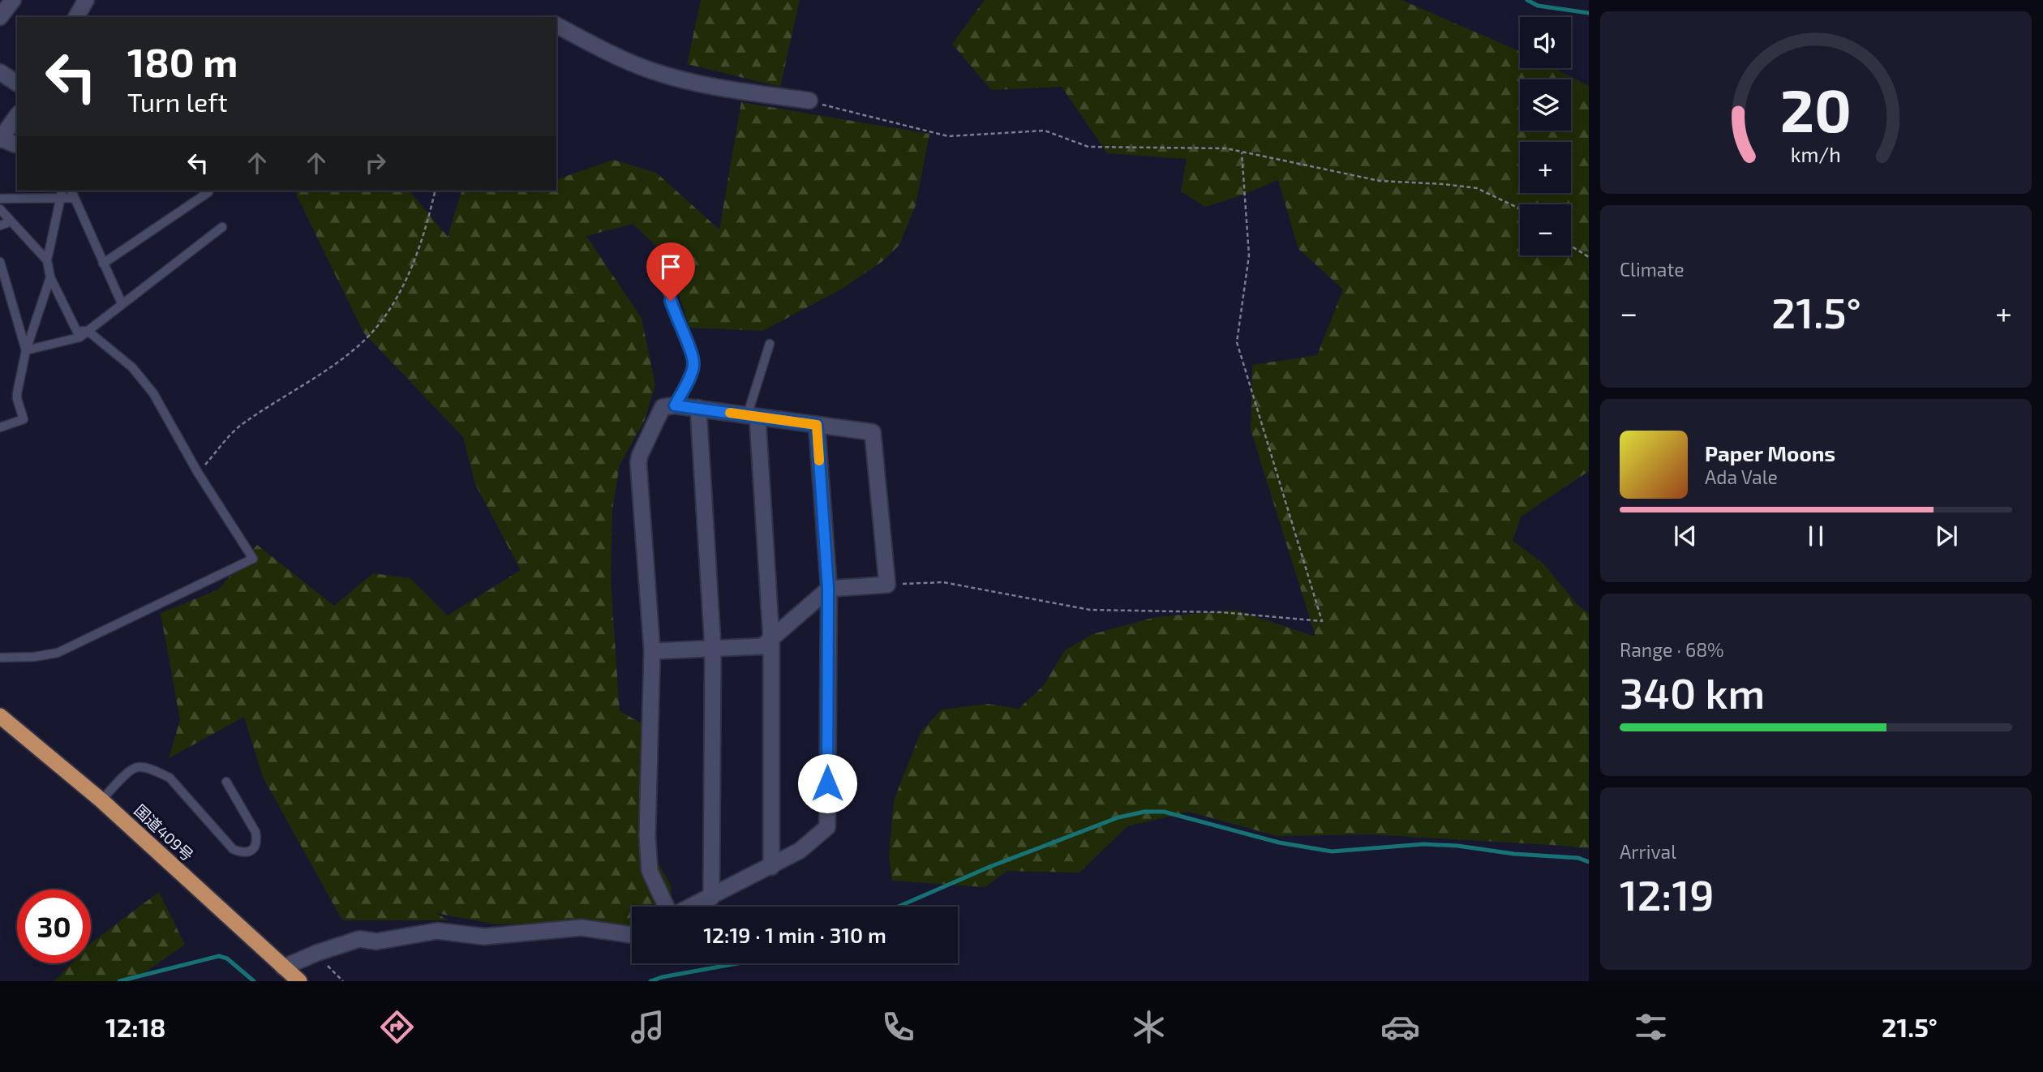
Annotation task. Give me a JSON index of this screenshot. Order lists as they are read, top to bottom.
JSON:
{
  "streets": {
    "highway": ["国道409号"]
  },
  "page": {
    "map_buttons": ["+", "−"],
    "turn": ["180 m", "Turn left"],
    "tile": [
      "Climate",
      ["Range · 68%", "340 km"],
      ["Arrival", "12:19"]
    ],
    "heat": ["−", "21.5°", "+"],
    "song": ["Paper Moons", "Ada Vale"],
    "limit": "30",
    "trip": "12:19 · 1 min · 310 m",
    "tabs": ["12:18", "21.5°"],
    "gauge": ["20", "km/h"]
  }
}
